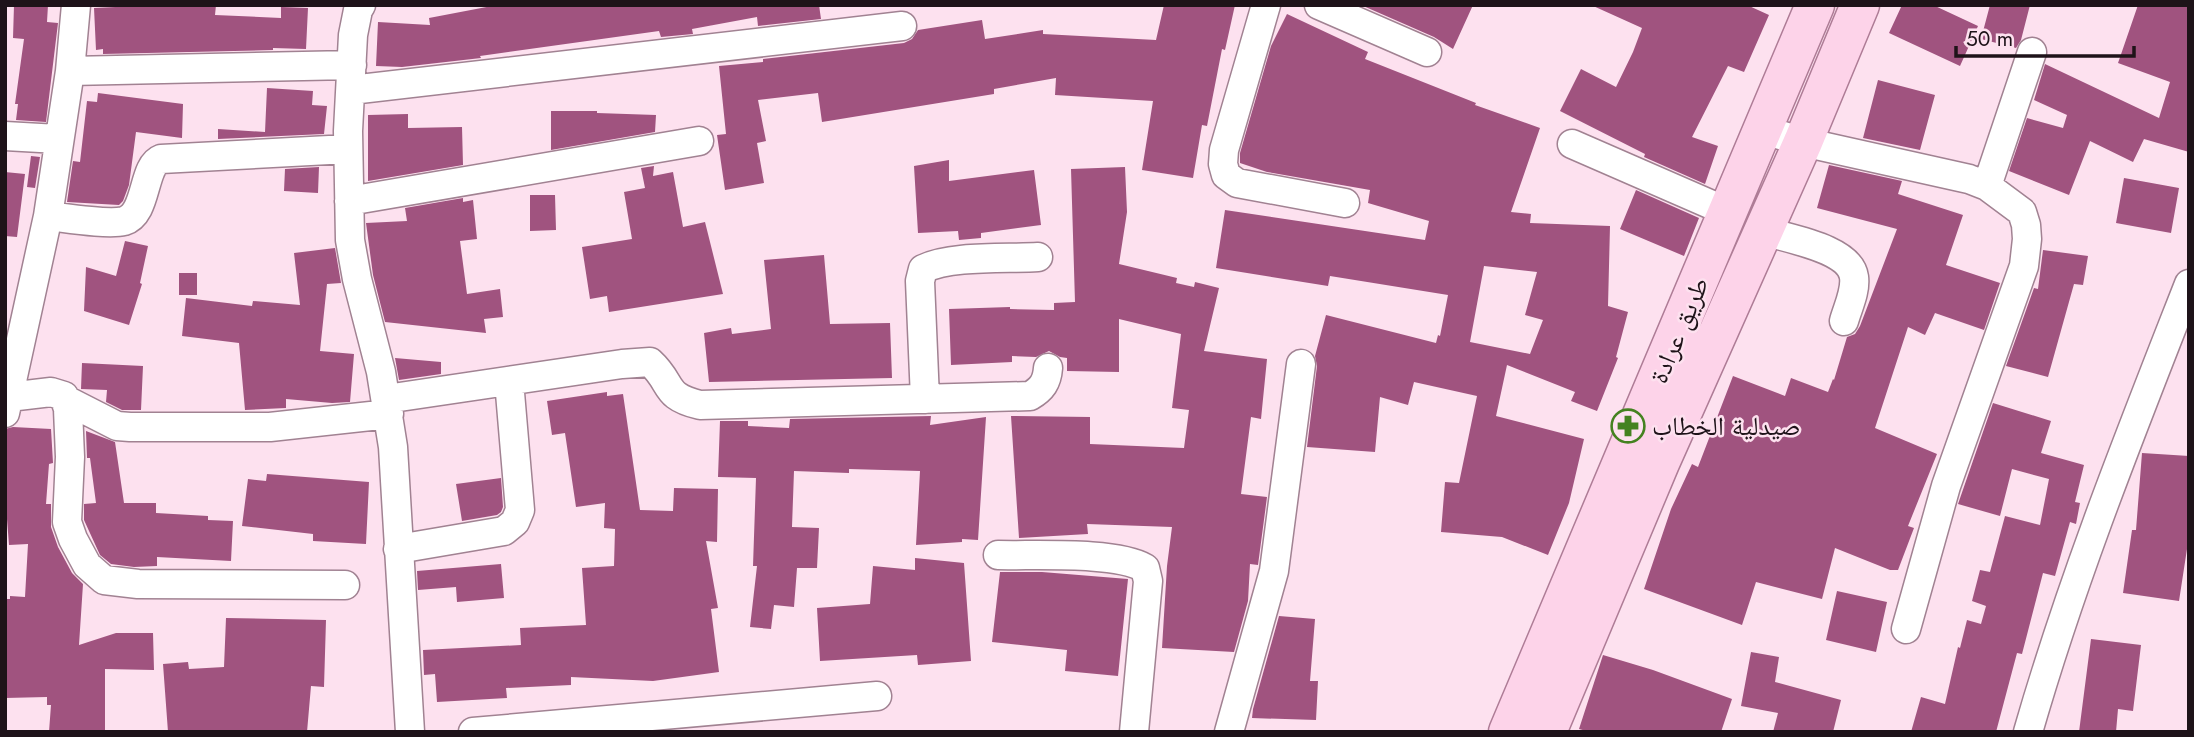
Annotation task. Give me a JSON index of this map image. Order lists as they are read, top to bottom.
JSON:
{
  "streets": {
    "main road": ["طريق عرادة"]
  },
  "places": {
    "pharmacy": ["صيدلية الخطاب"]
  },
  "scale_bar": "50 m"
}
